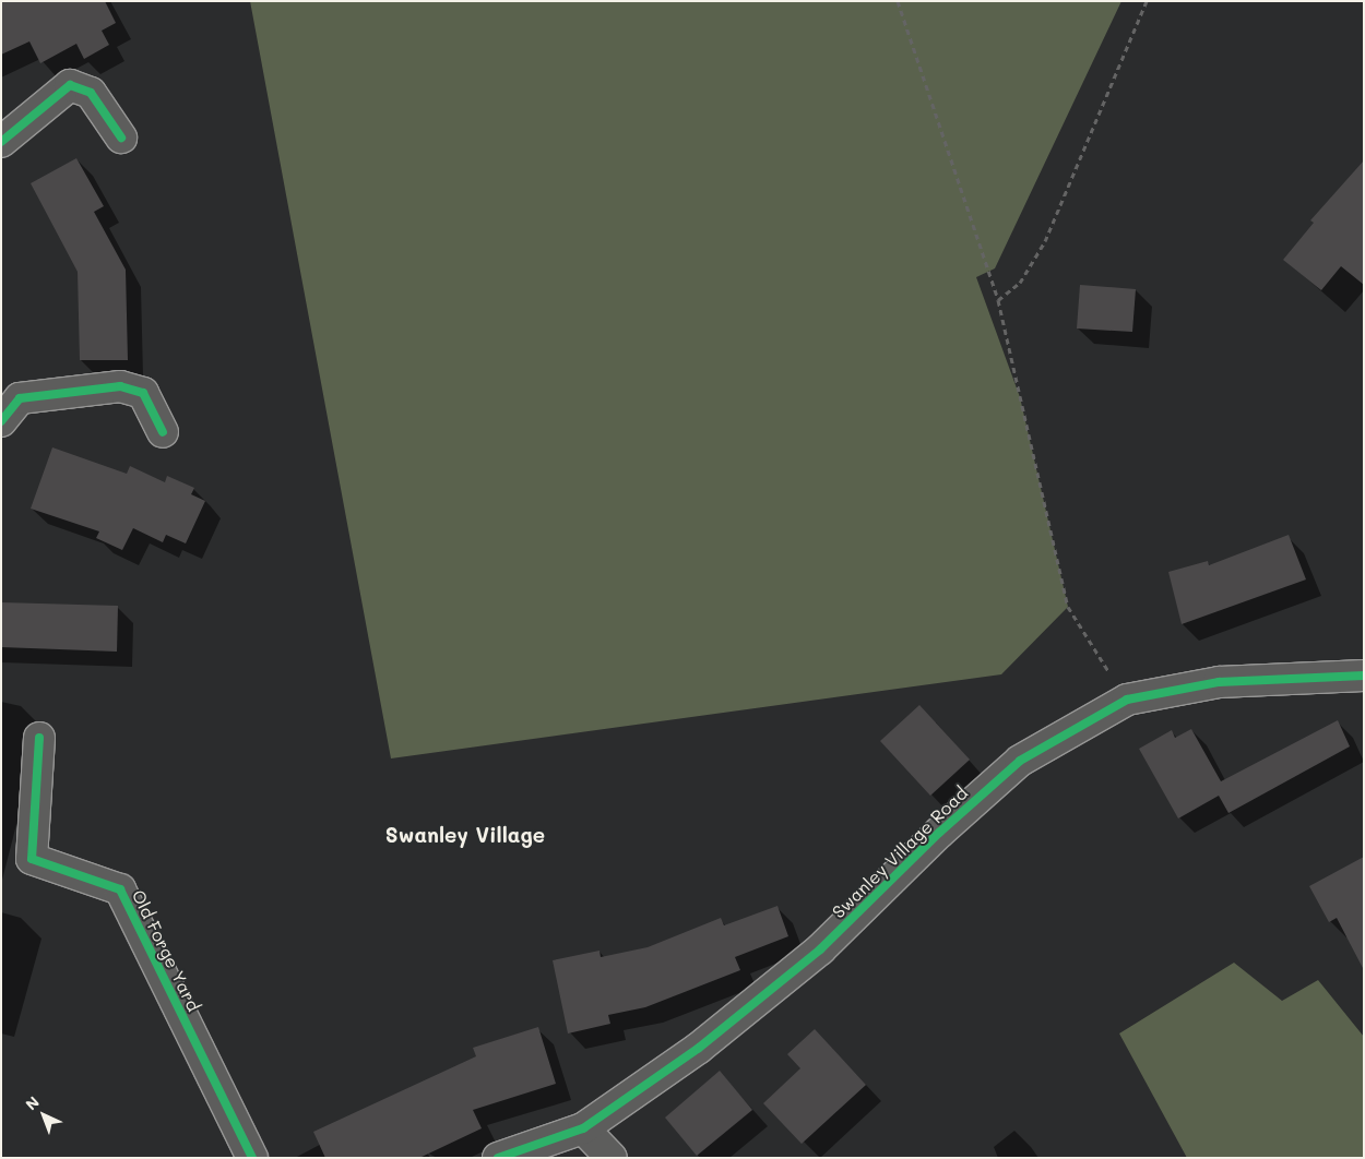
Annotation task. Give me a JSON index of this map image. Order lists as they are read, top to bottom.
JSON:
{
  "streets": {
    "street": ["Swanley Village Road", "Old Forge Yard"]
  },
  "districts": ["Swanley Village"],
  "north": "top left"
}
